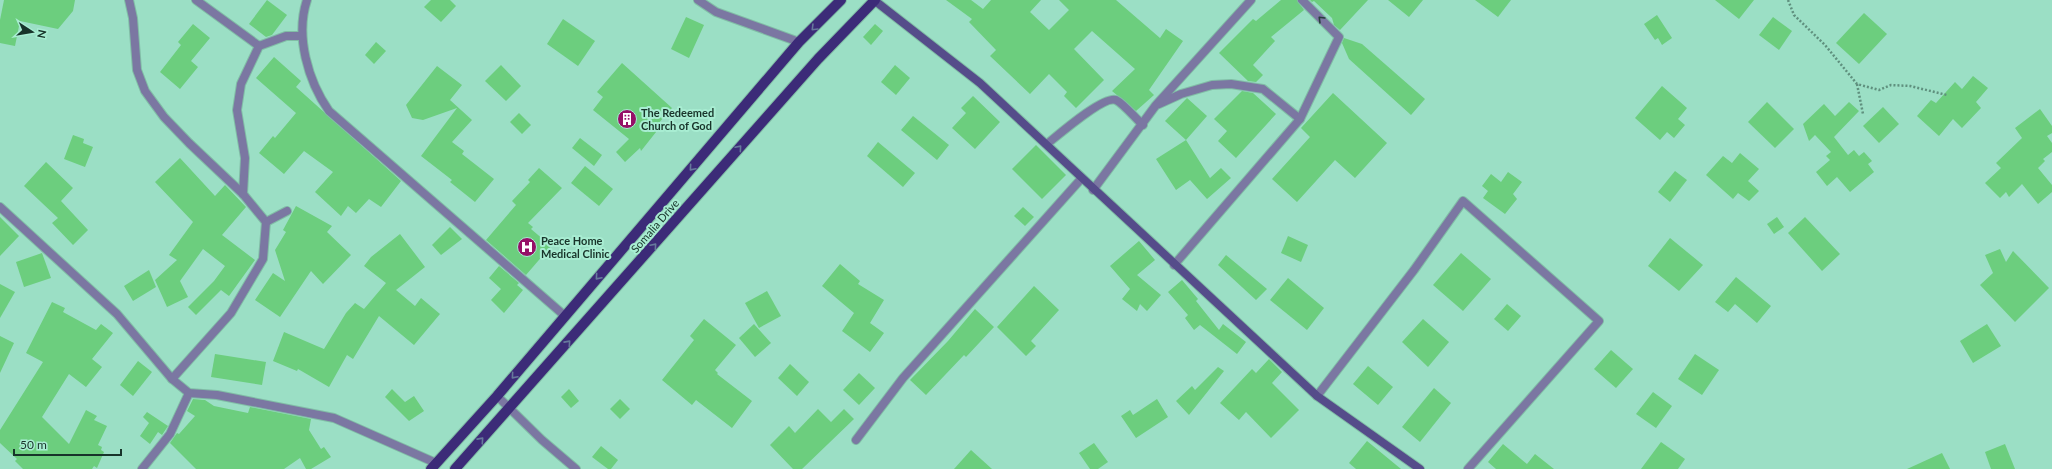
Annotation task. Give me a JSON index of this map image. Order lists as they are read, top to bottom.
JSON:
{
  "streets": {
    "main road": ["Somalia Drive"]
  },
  "places": {
    "building": ["The Redeemed Church of God"],
    "hospital": ["Peace Home Medical Clinic"]
  },
  "scale_bar": "50 m",
  "north": "right"
}
